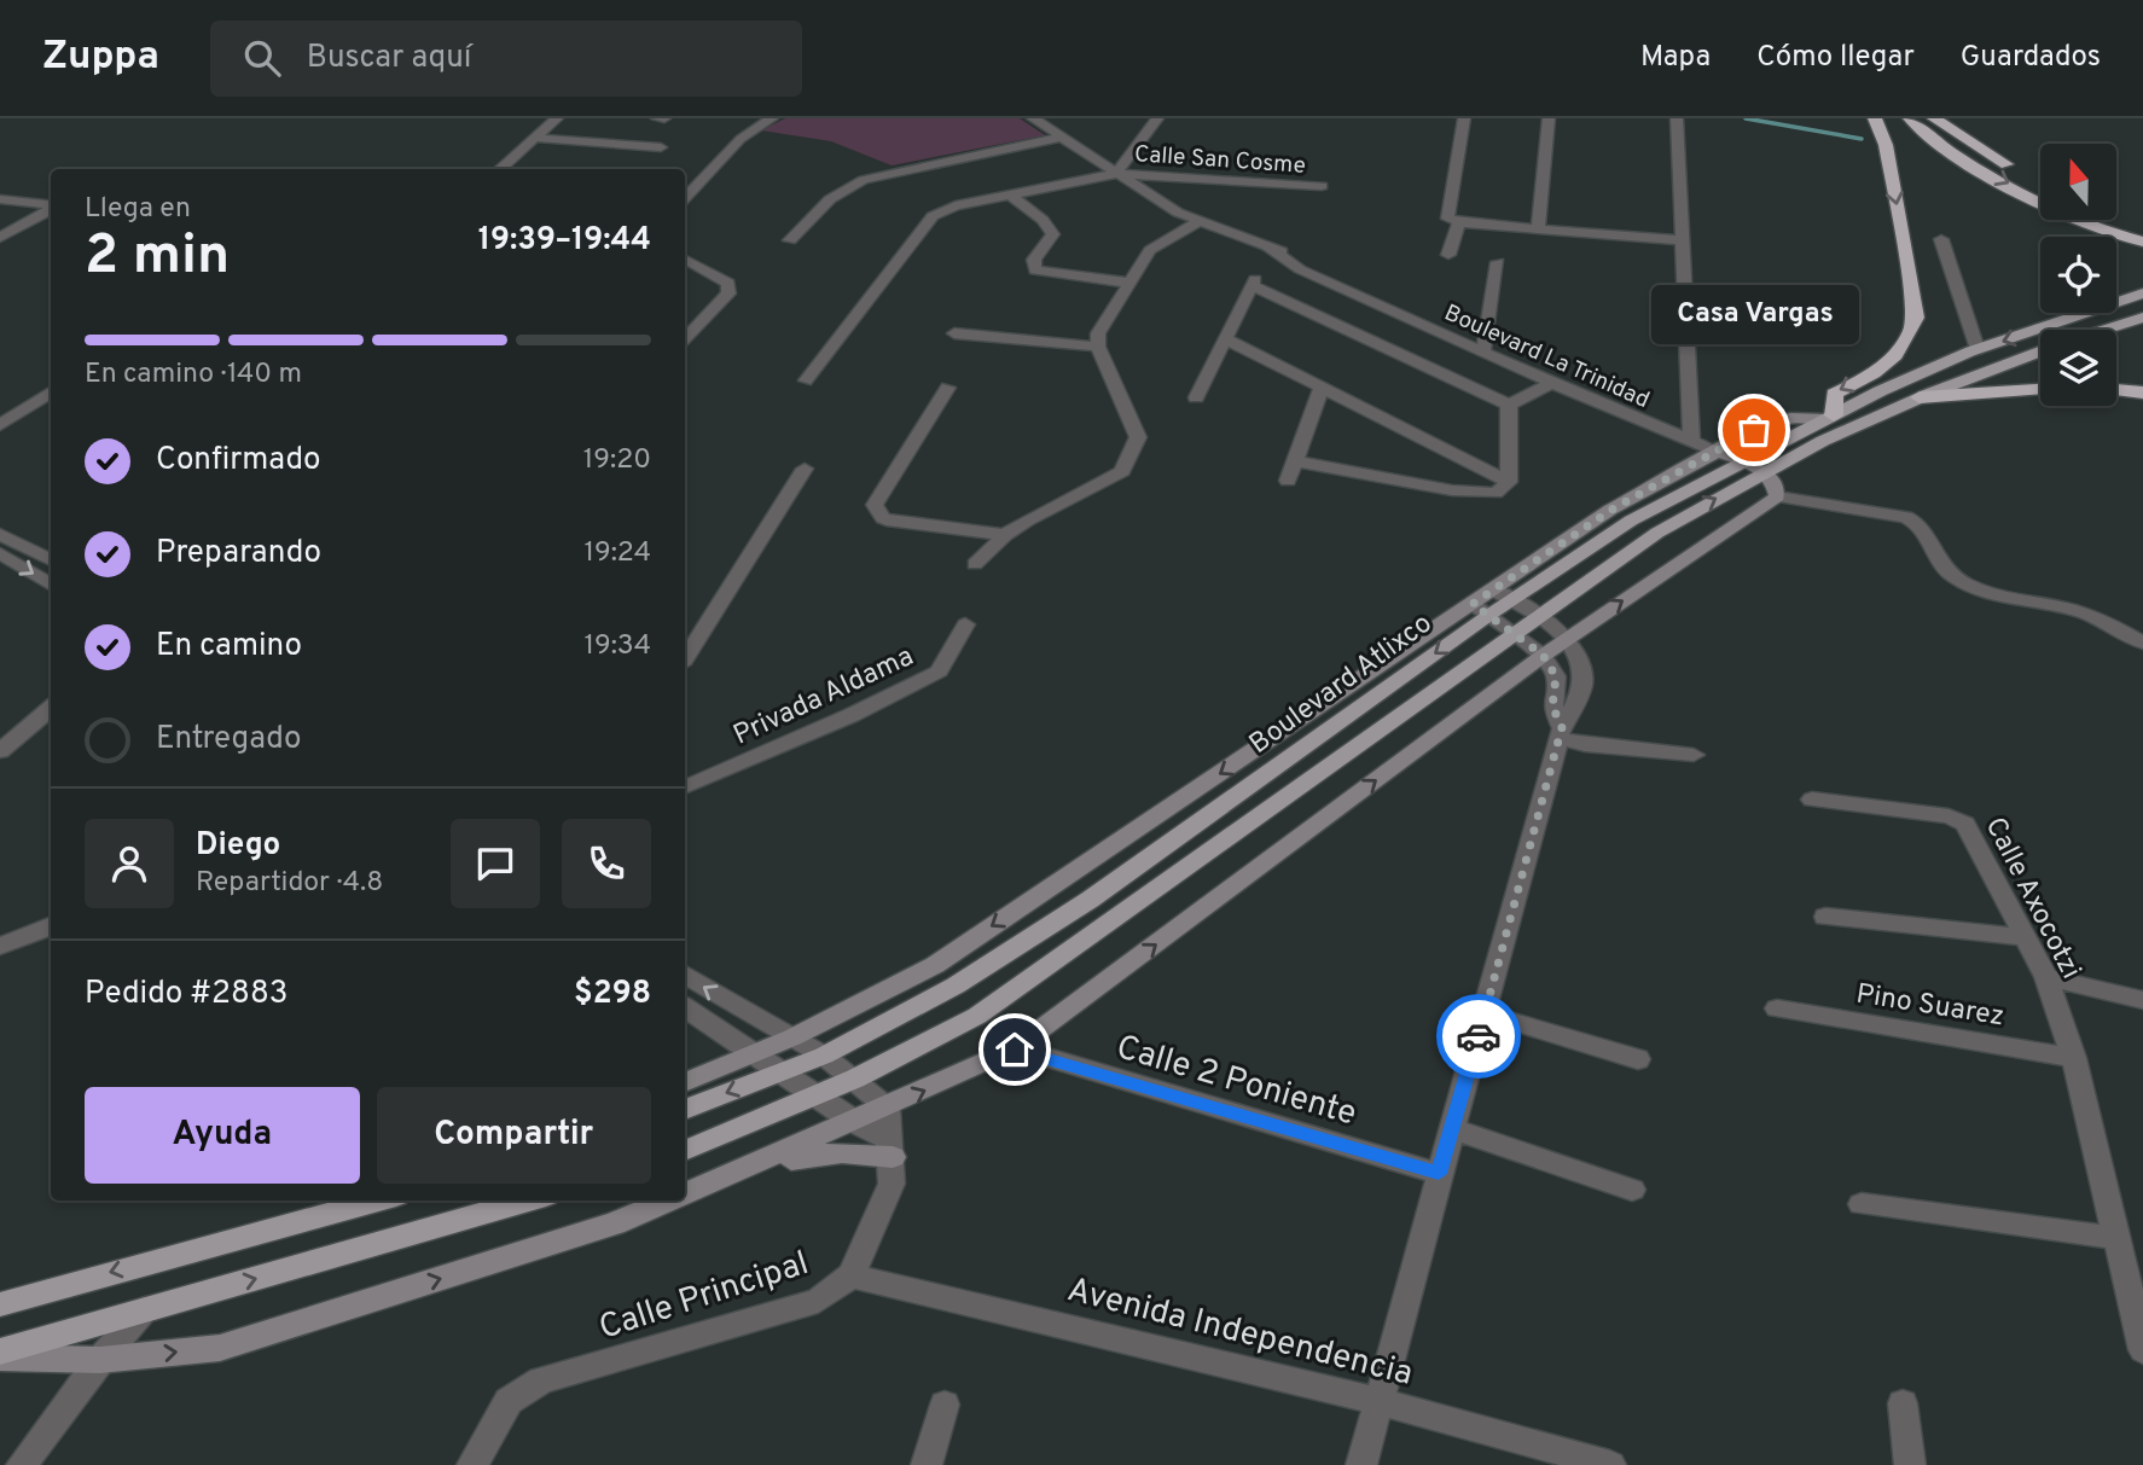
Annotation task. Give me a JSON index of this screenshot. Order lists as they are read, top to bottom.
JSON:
{
  "streets": {
    "main road": ["Boulevard Atlixco"],
    "street": [
      "Calle San Cosme",
      "Boulevard La Trinidad",
      "Privada Aldama",
      "Calle Axocotzi",
      "Pino Suarez",
      "Calle 2 Poniente",
      "Calle Principal",
      "Avenida Independencia"
    ]
  },
  "crossings": [
    ["Calle San Cosme", "Boulevard La Trinidad"],
    ["Boulevard La Trinidad", "Boulevard Atlixco"],
    ["Calle Axocotzi", "Pino Suarez"],
    ["Calle Principal", "Avenida Independencia"]
  ],
  "places": ["Casa Vargas"],
  "north": "top",
  "page": {
    "header": "Zuppa",
    "search": "Buscar aquí",
    "nav": ["Mapa", "Cómo llegar", "Guardados"],
    "heading": ["2 min", "Llega en", "19:39–19:44"],
    "panel": [
      "Diego",
      "Repartidor · 4.8",
      "Pedido #2883",
      "$298"
    ],
    "bubble": "Casa Vargas",
    "bar": "En camino · 140 m",
    "list": [
      ["Confirmado", "19:20"],
      ["Preparando", "19:24"],
      ["En camino", "19:34"],
      "Entregado"
    ],
    "buttons": ["Ayuda", "Compartir"]
  }
}
